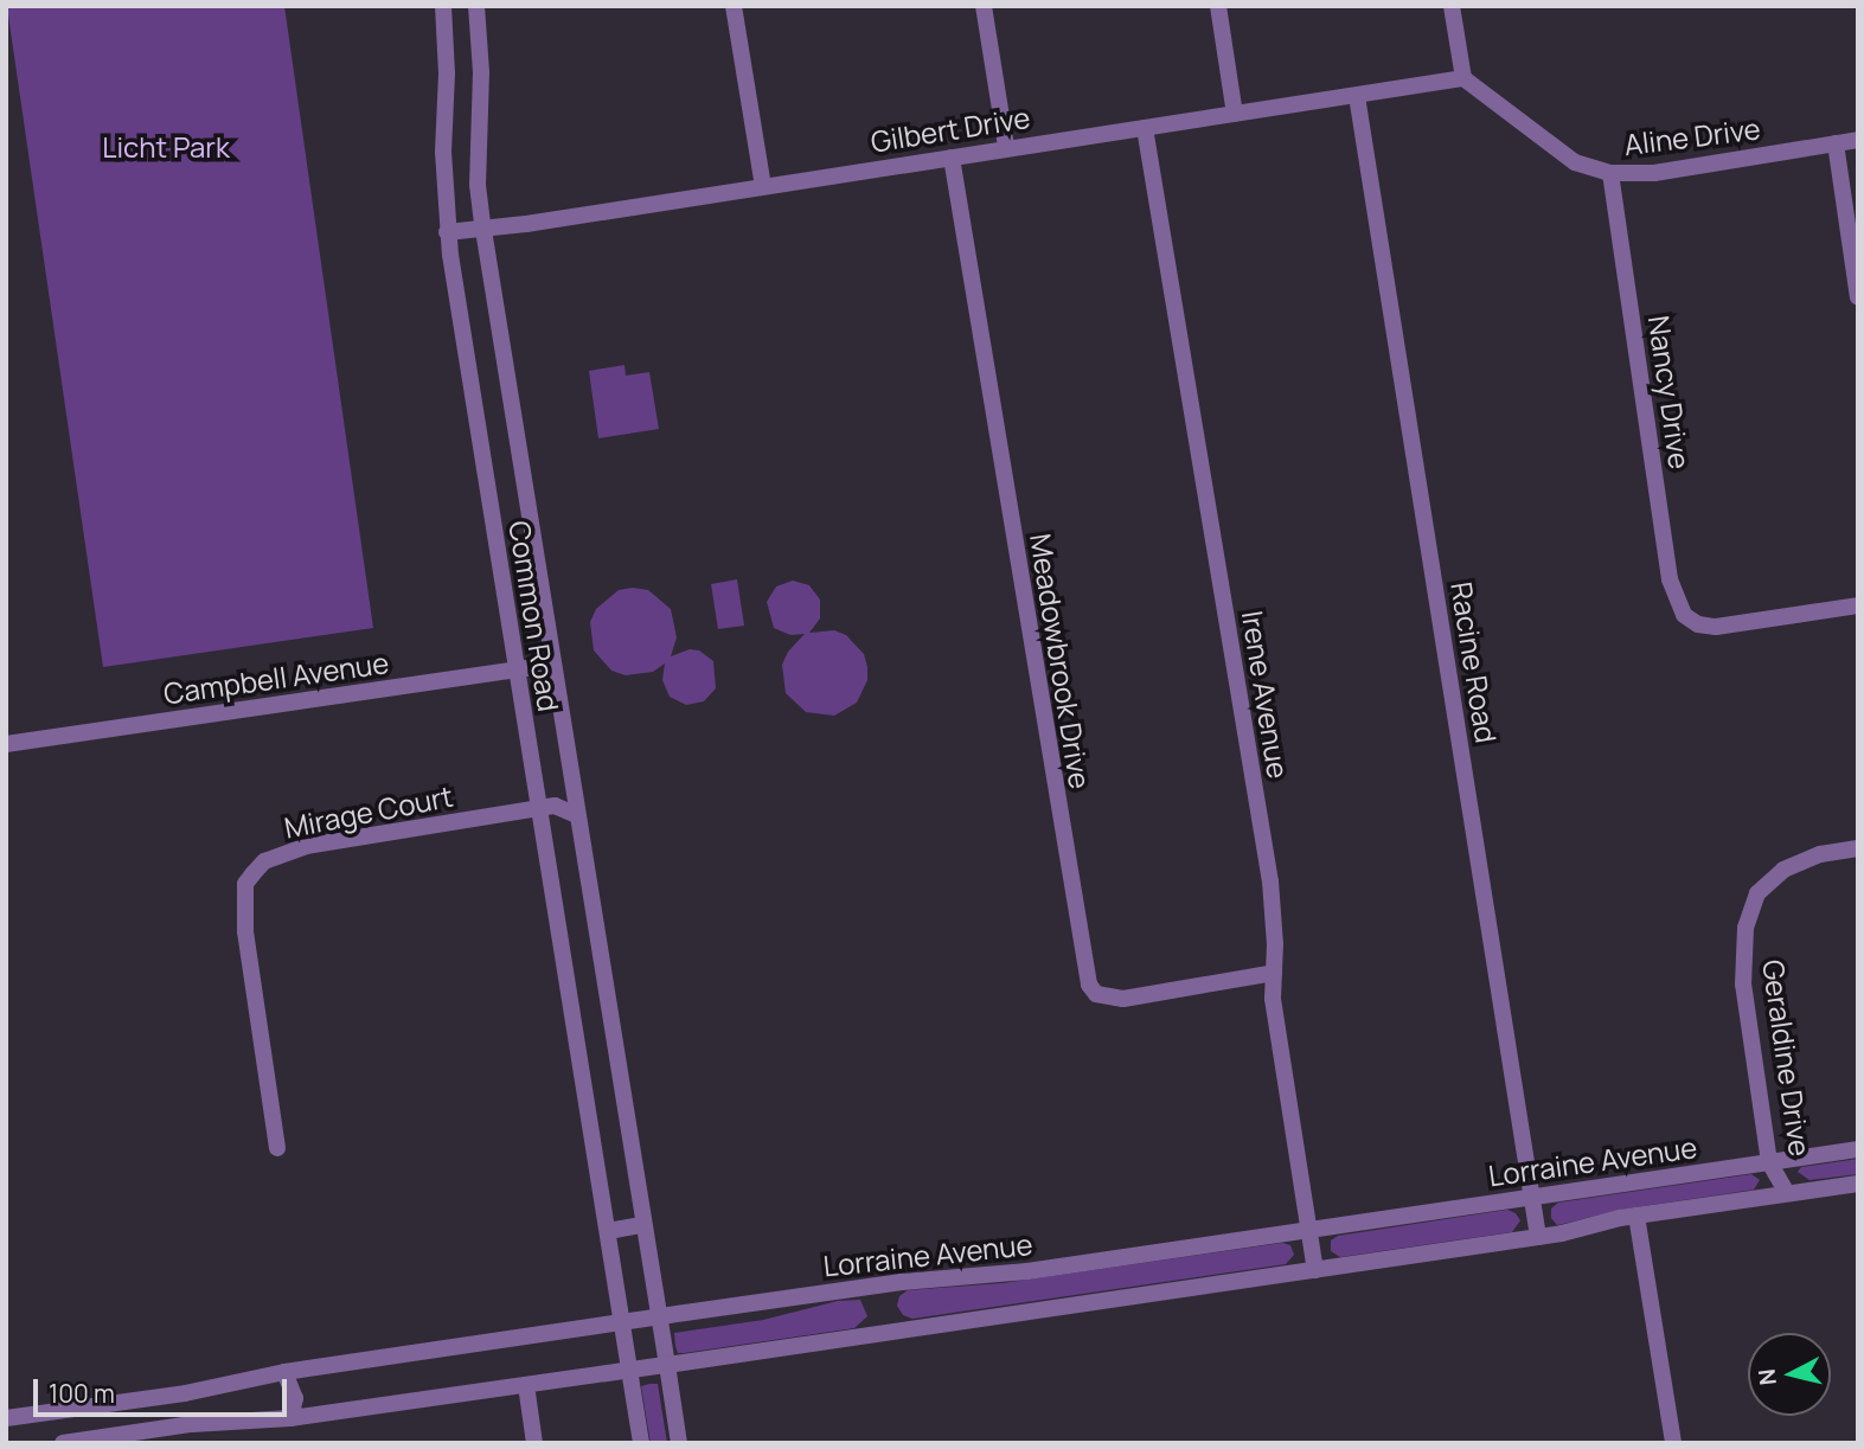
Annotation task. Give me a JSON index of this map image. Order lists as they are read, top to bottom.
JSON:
{
  "streets": {
    "street": [
      "Gilbert Drive",
      "Aline Drive",
      "Nancy Drive",
      "Common Road",
      "Meadowbrook Drive",
      "Racine Road",
      "Campbell Avenue",
      "Irene Avenue",
      "Mirage Court",
      "Geraldine Drive",
      "Lorraine Avenue"
    ]
  },
  "crossings": [
    ["Gilbert Drive", "Aline Drive"],
    ["Gilbert Drive", "Common Road"],
    ["Gilbert Drive", "Meadowbrook Drive"],
    ["Gilbert Drive", "Racine Road"],
    ["Gilbert Drive", "Irene Avenue"],
    ["Aline Drive", "Nancy Drive"],
    ["Common Road", "Campbell Avenue"],
    ["Common Road", "Mirage Court"],
    ["Common Road", "Lorraine Avenue"],
    ["Meadowbrook Drive", "Irene Avenue"],
    ["Racine Road", "Lorraine Avenue"],
    ["Irene Avenue", "Lorraine Avenue"],
    ["Geraldine Drive", "Lorraine Avenue"]
  ],
  "parks": ["Licht Park"],
  "scale_bar": "100 m",
  "north": "left"
}
